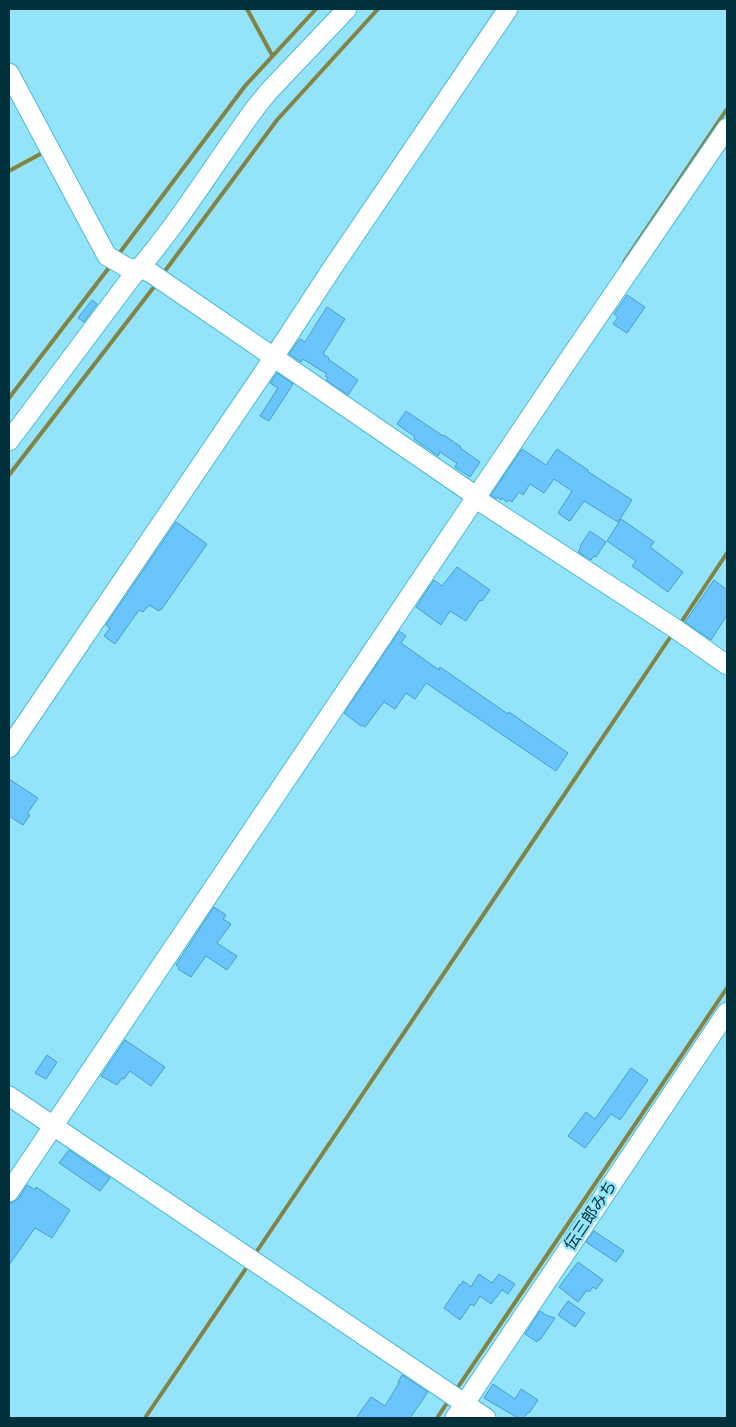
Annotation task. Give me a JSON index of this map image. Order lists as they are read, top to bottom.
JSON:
{
  "streets": {
    "street": ["伝三郎みち"]
  }
}
